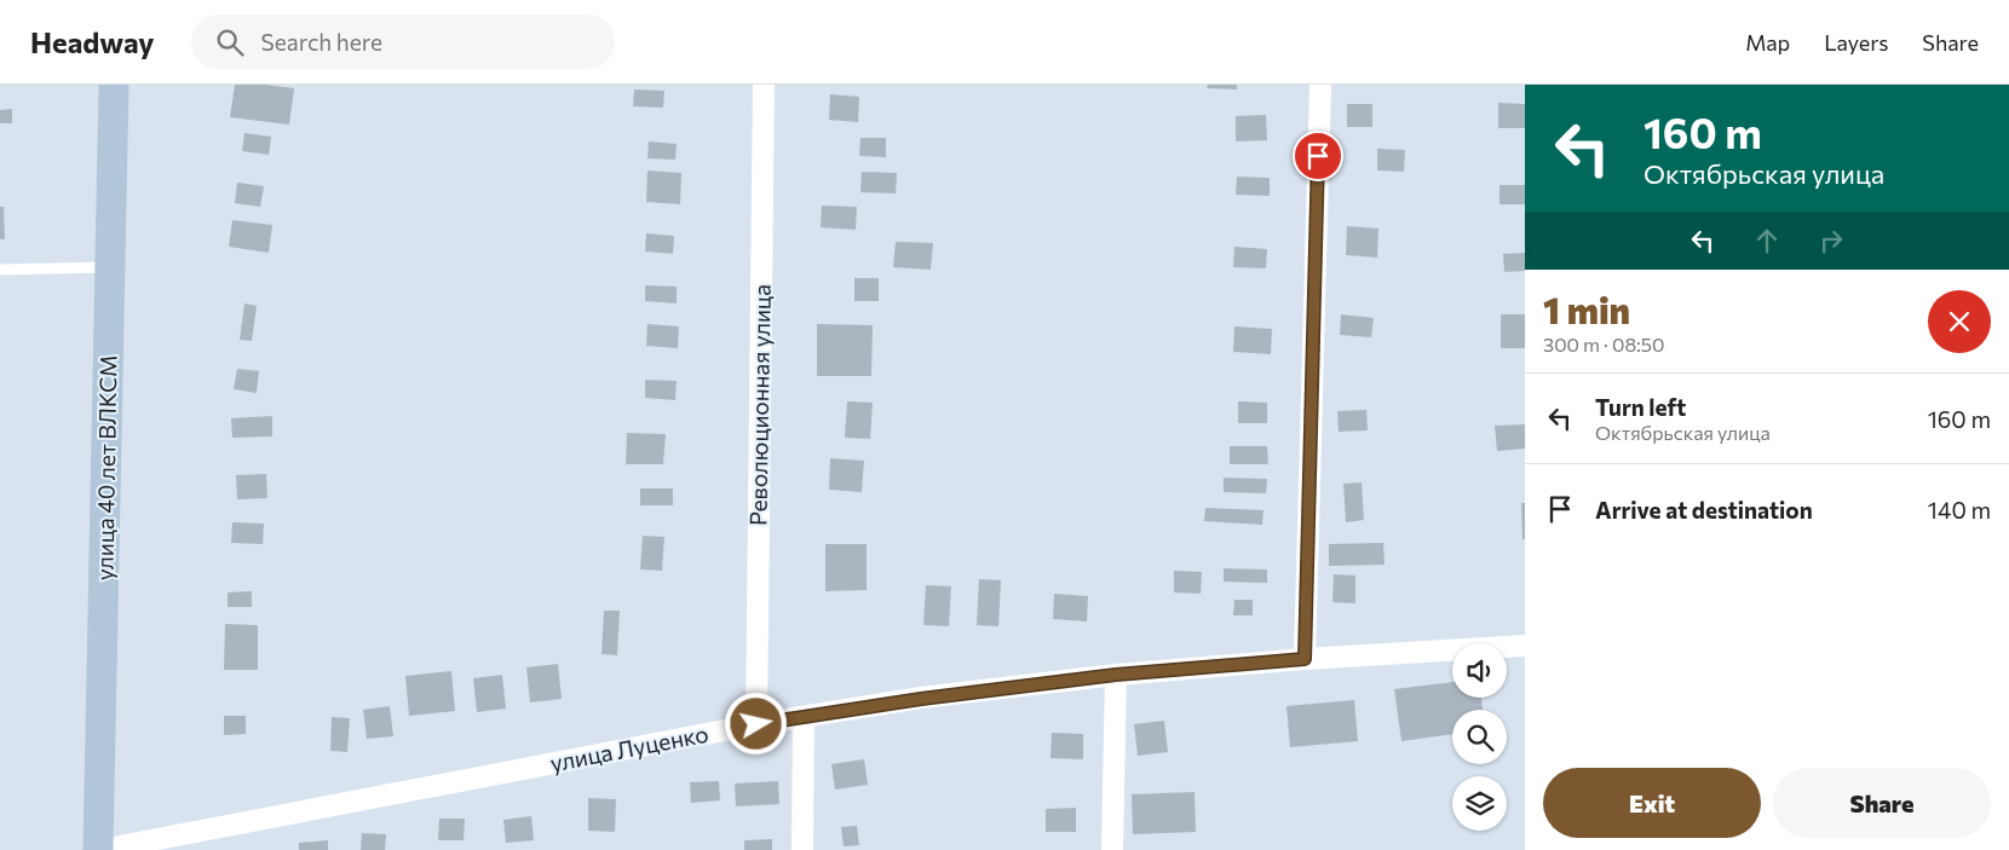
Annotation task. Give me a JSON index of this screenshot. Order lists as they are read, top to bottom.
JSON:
{
  "streets": {
    "street": ["Революционная улица", "улица 40 лет ВЛКСМ", "улица Луценко"]
  },
  "crossings": [
    ["Революционная улица", "улица Луценко"],
    ["улица 40 лет ВЛКСМ", "улица Луценко"]
  ],
  "page": {
    "header": "Headway",
    "search": "Search here",
    "nav": ["Map", "Layers", "Share"],
    "turn": ["160 m", "Октябрьская улица"],
    "heading": ["1 min", "300 m · 08:50"],
    "list": [
      {
        "name": "Turn left",
        "note": "Октябрьская улица",
        "value": "160 m"
      },
      {
        "name": "Arrive at destination",
        "value": "140 m"
      }
    ],
    "buttons": ["Exit", "Share"]
  }
}
